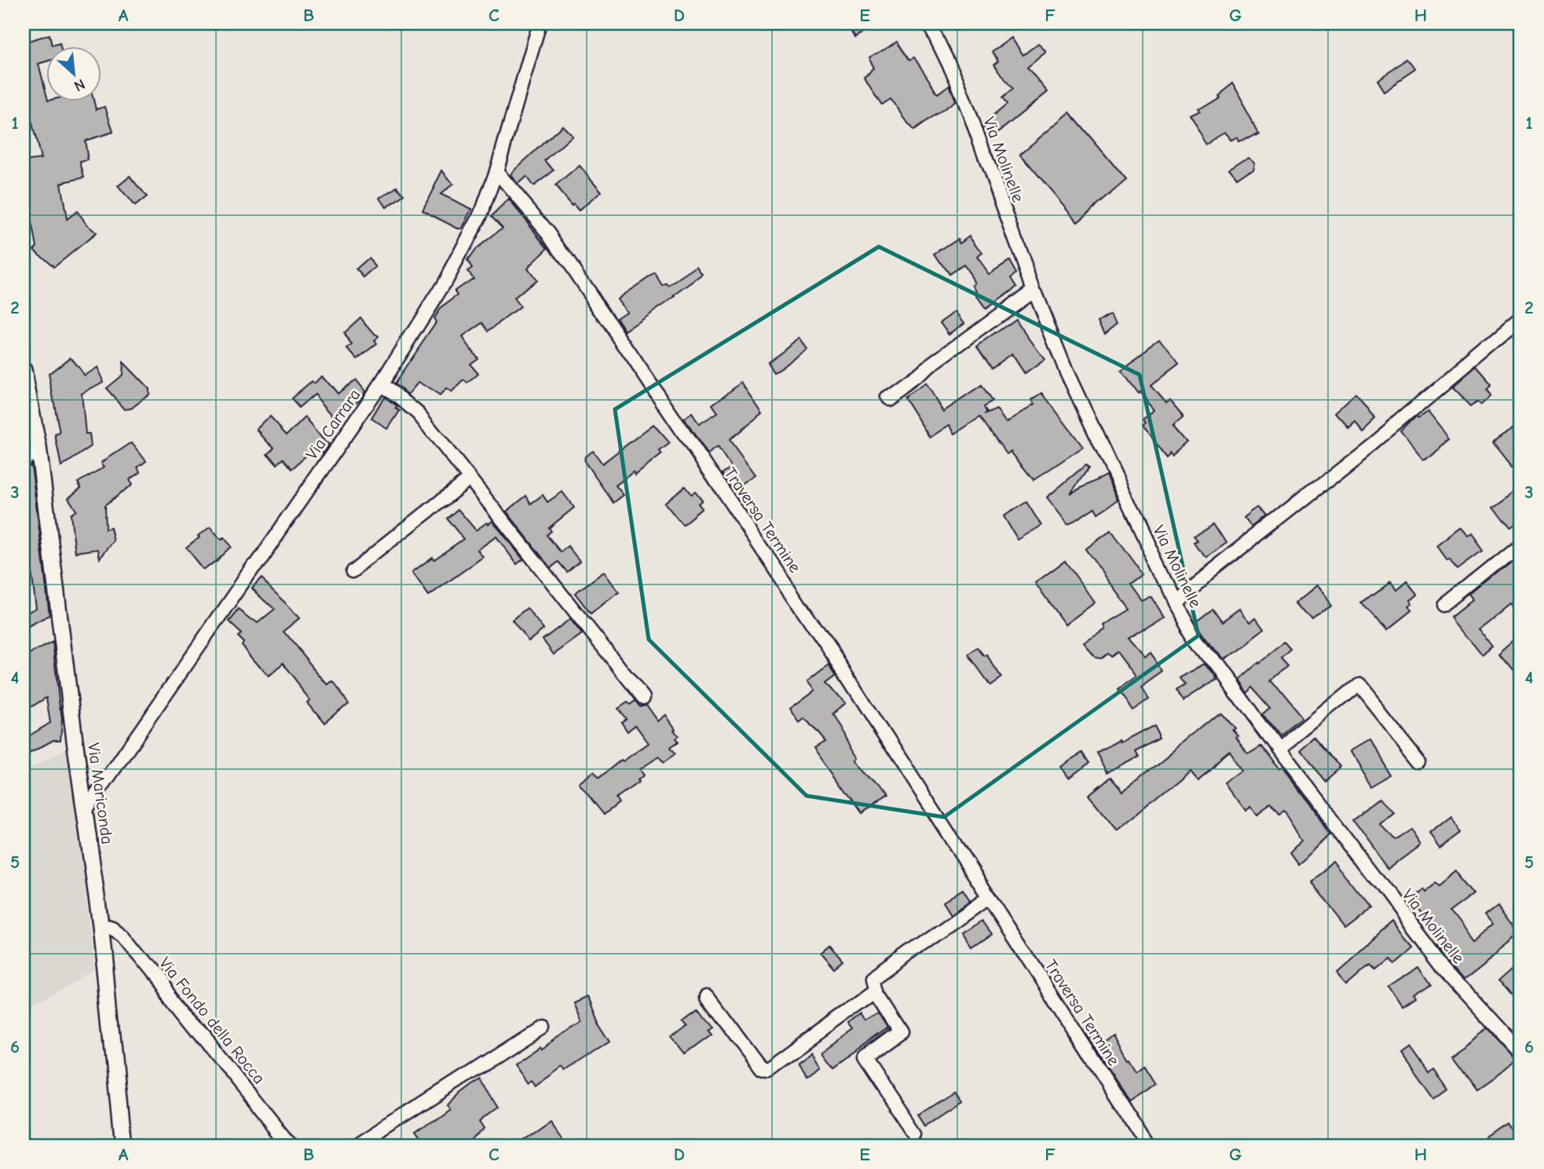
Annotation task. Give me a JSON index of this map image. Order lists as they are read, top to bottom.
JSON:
{
  "streets": {
    "street": [
      "Via Molinelle",
      "Via Carrara",
      "Traversa Termine",
      "Via Mariconda",
      "Via Fondo della Rocca"
    ]
  },
  "crossings": [
    ["Via Carrara", "Traversa Termine"],
    ["Via Carrara", "Via Mariconda"],
    ["Via Mariconda", "Via Fondo della Rocca"]
  ],
  "north": "bottom right",
  "grid": {
    "columns": [
      "A",
      "B",
      "C",
      "D",
      "E",
      "F",
      "G",
      "H"
    ],
    "rows": [
      "1",
      "2",
      "3",
      "4",
      "5",
      "6"
    ]
  }
}
